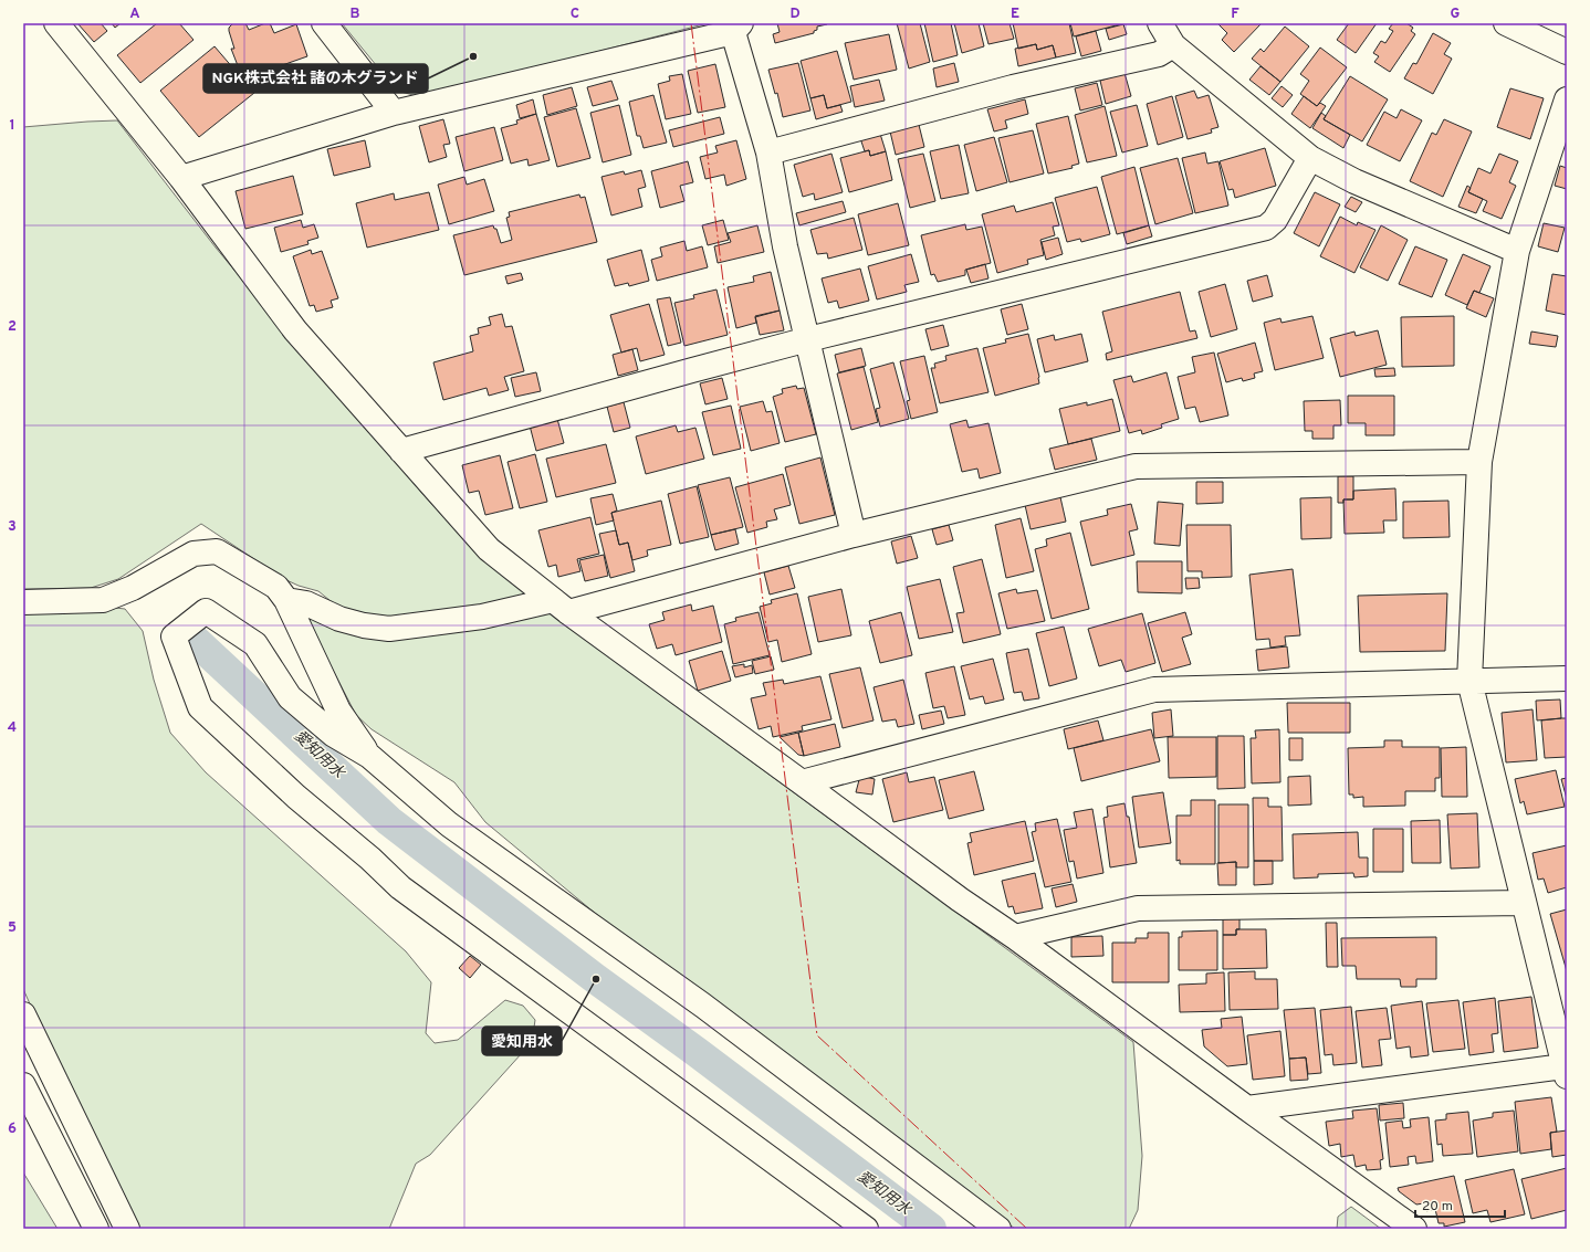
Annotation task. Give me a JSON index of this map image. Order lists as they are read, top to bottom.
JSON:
{
  "water": ["愛知用水"],
  "places": ["NGK株式会社 諸の木グランド", "愛知用水"],
  "scale_bar": "20 m",
  "grid": {
    "columns": [
      "A",
      "B",
      "C",
      "D",
      "E",
      "F",
      "G"
    ],
    "rows": [
      "1",
      "2",
      "3",
      "4",
      "5",
      "6"
    ]
  }
}
